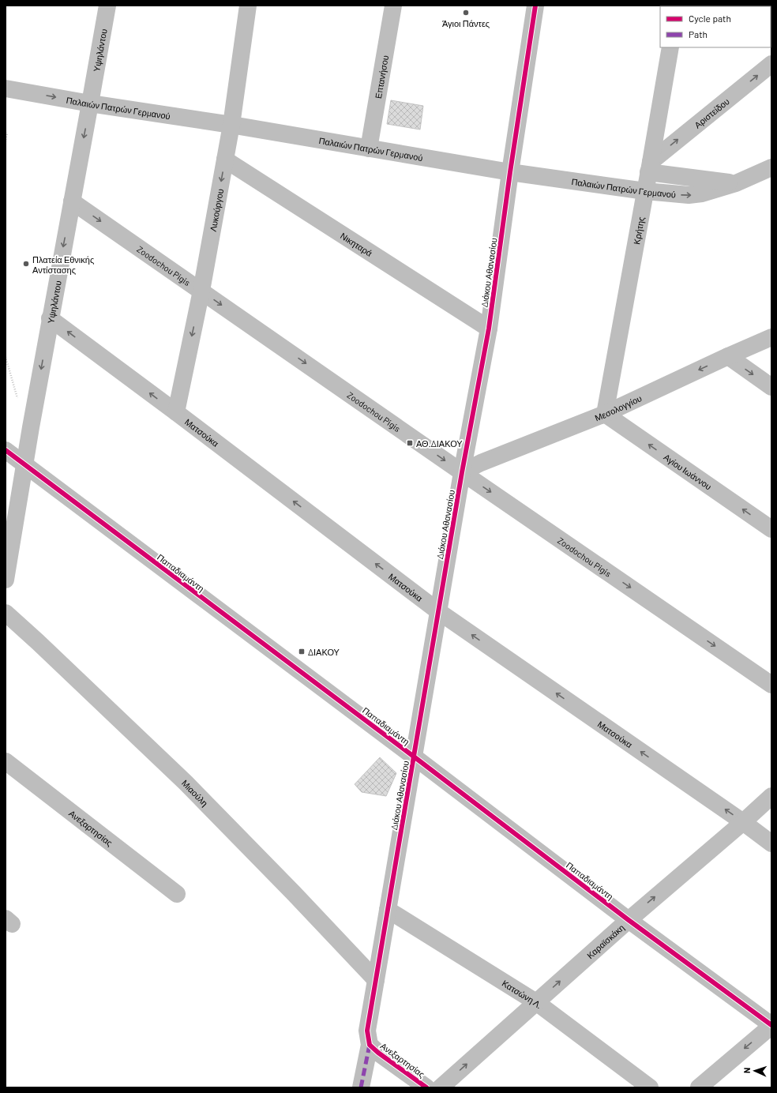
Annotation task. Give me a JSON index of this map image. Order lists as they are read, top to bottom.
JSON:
{
  "streets": {
    "street": [
      "Υψηλάντου",
      "Επτανήσου",
      "Παλαιών Πατρών Γερμανού",
      "Αριστείδου",
      "Λυκούργου",
      "Κρήτης",
      "Νικηταρά",
      "Zoodochou Pigis",
      "Διάκου Αθανασίου",
      "Μεσολογγίου",
      "Ματσούκα",
      "Αγίου Ιωάννου",
      "Παπαδιαμάντη",
      "Μιαούλη",
      "Ανεξαρτησίας",
      "Καραϊσκάκη",
      "Κατσώνη Λ."
    ]
  },
  "crossings": [
    ["Υψηλάντου", "Παλαιών Πατρών Γερμανού"],
    ["Υψηλάντου", "Zoodochou Pigis"],
    ["Υψηλάντου", "Ματσούκα"],
    ["Υψηλάντου", "Παπαδιαμάντη"],
    ["Επτανήσου", "Παλαιών Πατρών Γερμανού"],
    ["Παλαιών Πατρών Γερμανού", "Αριστείδου"],
    ["Παλαιών Πατρών Γερμανού", "Λυκούργου"],
    ["Παλαιών Πατρών Γερμανού", "Κρήτης"],
    ["Παλαιών Πατρών Γερμανού", "Διάκου Αθανασίου"],
    ["Αριστείδου", "Κρήτης"],
    ["Λυκούργου", "Νικηταρά"],
    ["Λυκούργου", "Zoodochou Pigis"],
    ["Λυκούργου", "Ματσούκα"],
    ["Κρήτης", "Μεσολογγίου"],
    ["Κρήτης", "Αγίου Ιωάννου"],
    ["Νικηταρά", "Διάκου Αθανασίου"],
    ["Zoodochou Pigis", "Διάκου Αθανασίου"],
    ["Zoodochou Pigis", "Μεσολογγίου"],
    ["Διάκου Αθανασίου", "Μεσολογγίου"],
    ["Διάκου Αθανασίου", "Ματσούκα"],
    ["Διάκου Αθανασίου", "Παπαδιαμάντη"],
    ["Διάκου Αθανασίου", "Μιαούλη"],
    ["Διάκου Αθανασίου", "Ανεξαρτησίας"],
    ["Διάκου Αθανασίου", "Κατσώνη Λ."],
    ["Μεσολογγίου", "Αγίου Ιωάννου"],
    ["Ματσούκα", "Καραϊσκάκη"],
    ["Παπαδιαμάντη", "Καραϊσκάκη"],
    ["Καραϊσκάκη", "Κατσώνη Λ."]
  ],
  "one_way": [
    "Υψηλάντου",
    "Αριστείδου",
    "Λυκούργου",
    "Zoodochou Pigis",
    "Μεσολογγίου",
    "Ματσούκα",
    "Αγίου Ιωάννου",
    "Καραϊσκάκη"
  ],
  "places": {
    "other": ["Άγιοι Πάντες", "Πλατεία Εθνικής Αντίστασης"],
    "transit": ["ΑΘ.ΔΙΑΚΟΥ", "ΔΙΑΚΟΥ"]
  },
  "legend": ["Cycle path", "Path"],
  "north": "left"
}
